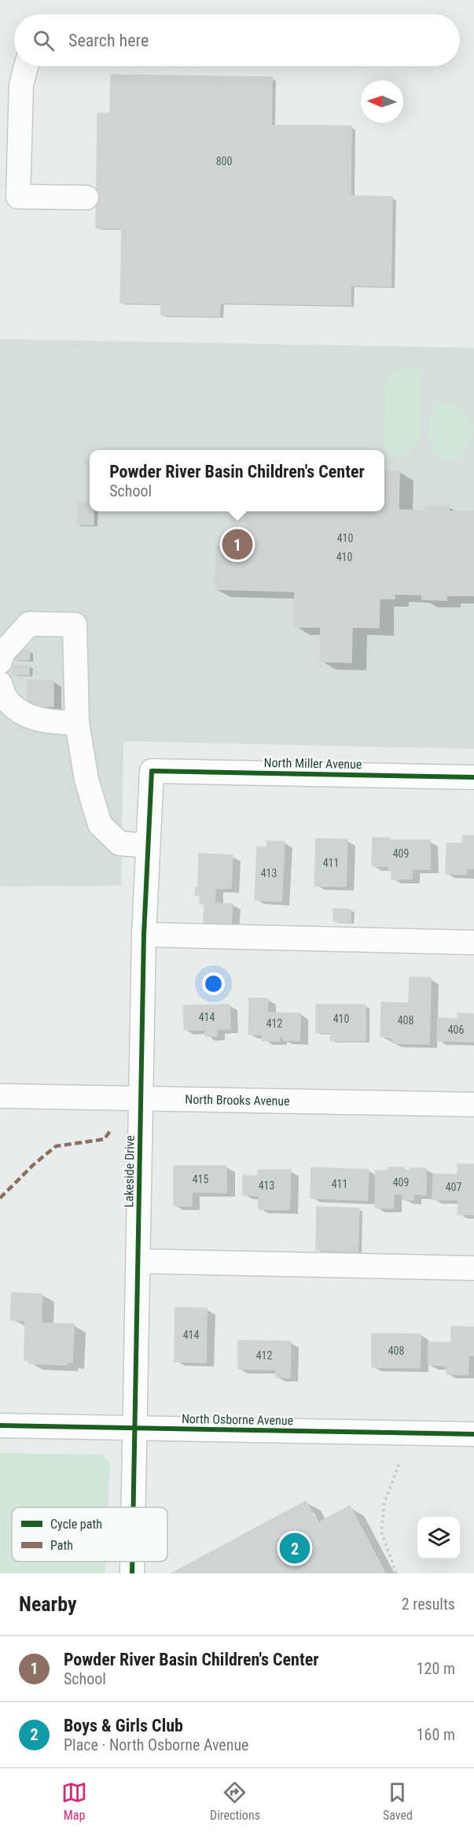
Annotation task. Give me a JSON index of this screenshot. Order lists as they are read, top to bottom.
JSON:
{
  "streets": {
    "street": [
      "North Miller Avenue",
      "North Brooks Avenue",
      "Lakeside Drive",
      "North Osborne Avenue"
    ]
  },
  "crossings": [
    ["North Miller Avenue", "Lakeside Drive"],
    ["North Brooks Avenue", "Lakeside Drive"],
    ["Lakeside Drive", "North Osborne Avenue"]
  ],
  "house_numbers": [
    "800",
    "410",
    "410",
    "409",
    "411",
    "413",
    "414",
    "410",
    "408",
    "412",
    "406",
    "415",
    "409",
    "411",
    "413",
    "407",
    "414",
    "408",
    "412"
  ],
  "legend": ["Cycle path", "Path"],
  "north": "left",
  "page": {
    "search": "Search here",
    "popup": ["Powder River Basin Children's Center", "School"],
    "pins": ["1", "2"],
    "heading": ["Nearby", "2 results"],
    "list": [
      {
        "mark": "1",
        "name": "Powder River Basin Children's Center",
        "note": "School",
        "value": "120 m"
      },
      {
        "mark": "2",
        "name": "Boys & Girls Club",
        "note": "Place · North Osborne Avenue",
        "value": "160 m"
      }
    ],
    "nav": ["Map", "Directions", "Saved"]
  }
}
